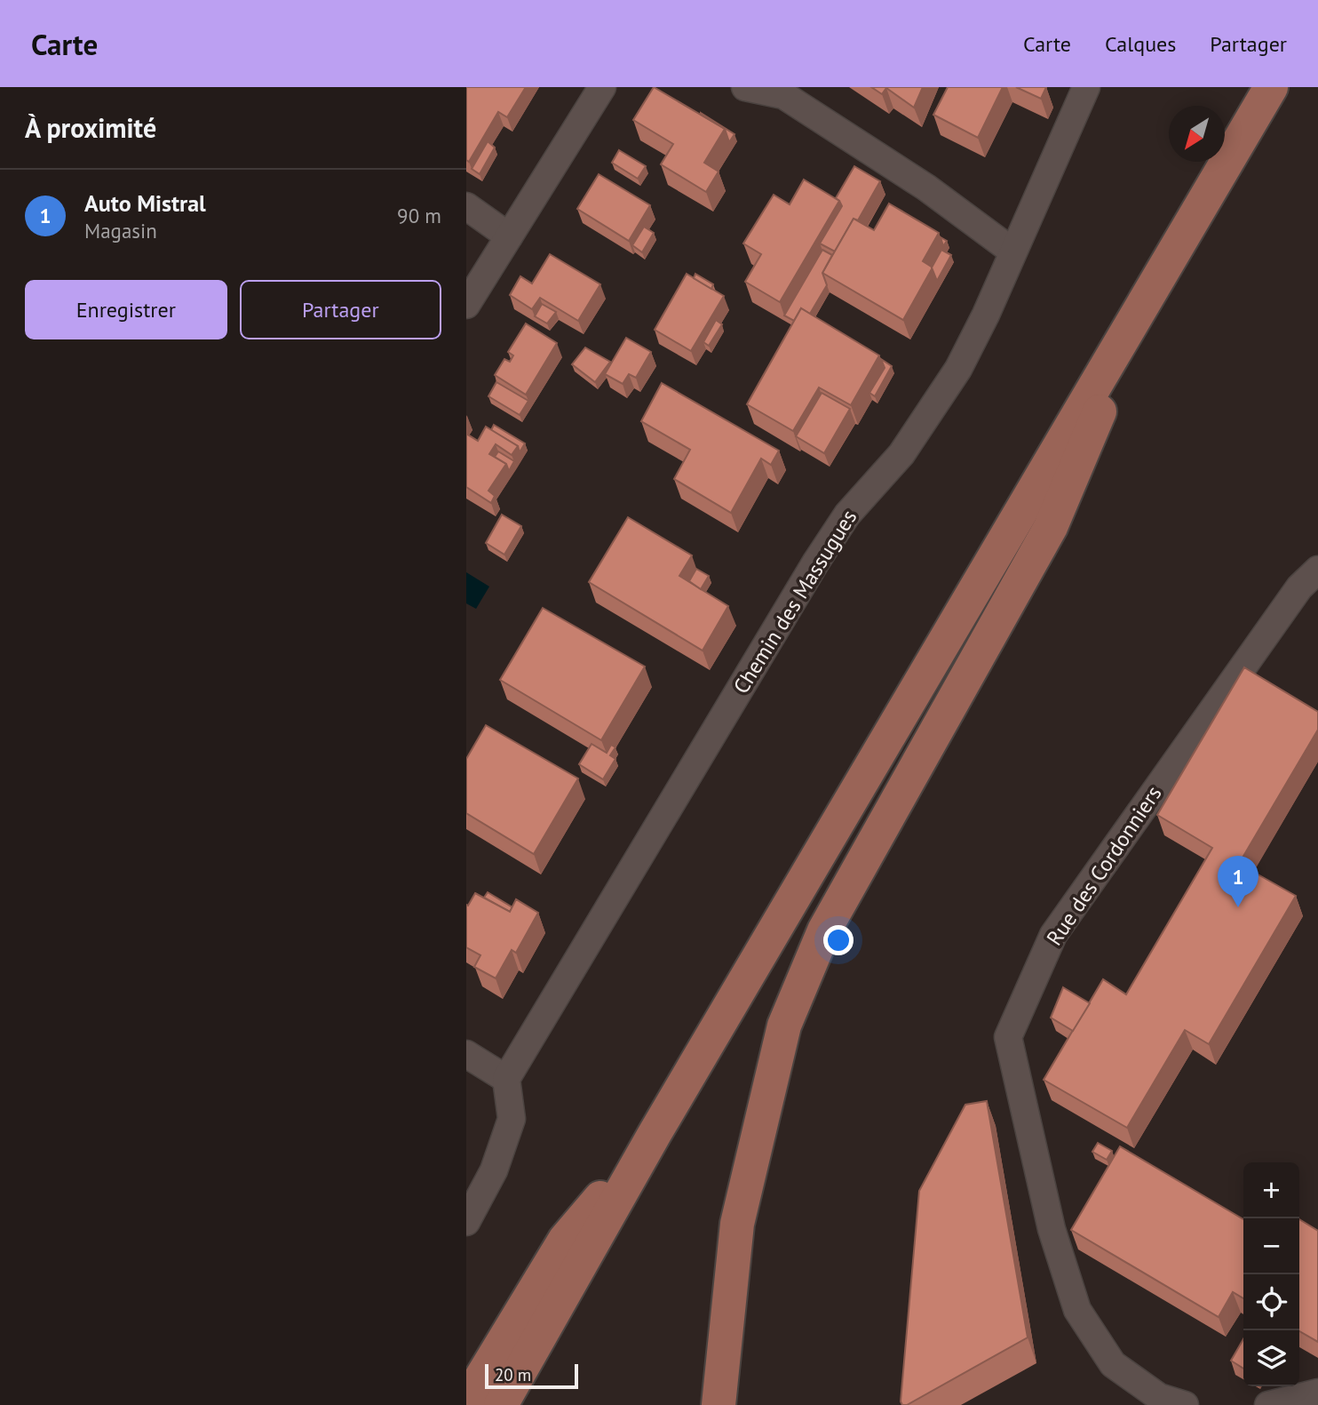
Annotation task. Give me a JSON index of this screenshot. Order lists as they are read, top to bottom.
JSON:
{
  "streets": {
    "street": ["Chemin des Massugues", "Rue des Cordonniers"]
  },
  "scale_bar": "20 m",
  "north": "bottom left",
  "page": {
    "header": "Carte",
    "nav": ["Carte", "Calques", "Partager"],
    "heading": "À proximité",
    "list": [
      {
        "mark": "1",
        "name": "Auto Mistral",
        "note": "Magasin",
        "value": "90 m"
      }
    ],
    "buttons": ["Enregistrer", "Partager"],
    "pins": "1",
    "map_buttons": ["+", "−"],
    "scale": "20 m"
  }
}
